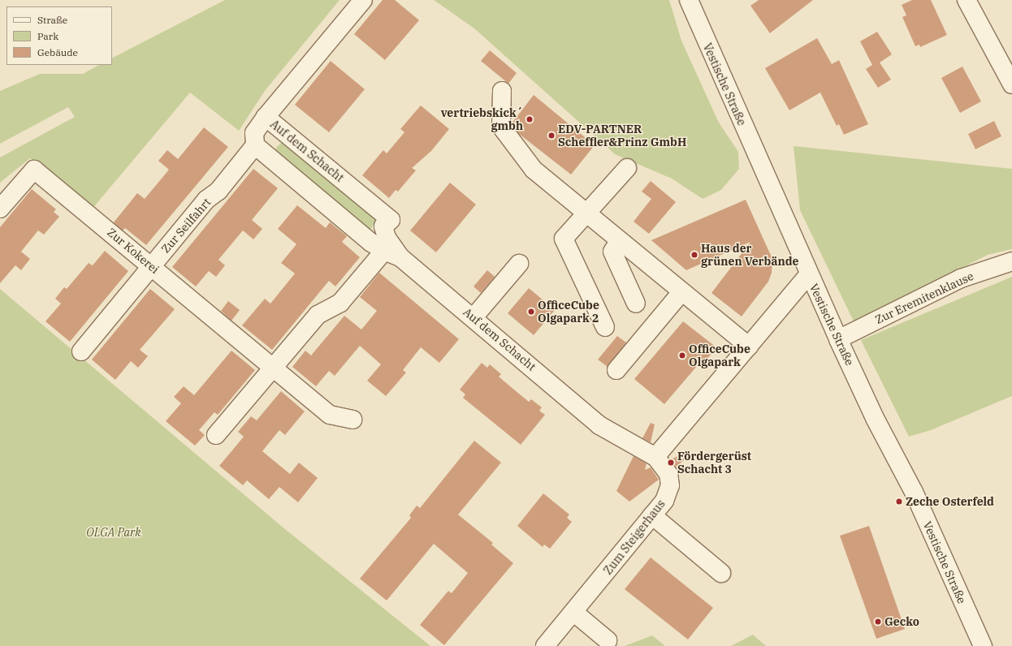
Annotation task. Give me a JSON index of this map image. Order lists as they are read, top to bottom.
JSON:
{
  "streets": {
    "street": [
      "Vestische Straße",
      "Auf dem Schacht",
      "Zur Seilfahrt",
      "Zur Kokerei",
      "Zur Eremitenklause",
      "Zum Steigerhaus"
    ]
  },
  "crossings": [
    ["Vestische Straße", "Zur Eremitenklause"],
    ["Auf dem Schacht", "Zur Seilfahrt"],
    ["Auf dem Schacht", "Zum Steigerhaus"],
    ["Zur Seilfahrt", "Zur Kokerei"]
  ],
  "parks": ["OLGA Park"],
  "places": [
    "vertriebskick´ gmbh",
    "EDV-PARTNER Scheffler&Prinz GmbH",
    "Haus der grünen Verbände",
    "OfficeCube Olgapark 2",
    "OfficeCube Olgapark",
    "Fördergerüst Schacht 3",
    "Zeche Osterfeld",
    "Gecko"
  ],
  "legend": ["Straße", "Park", "Gebäude"]
}
